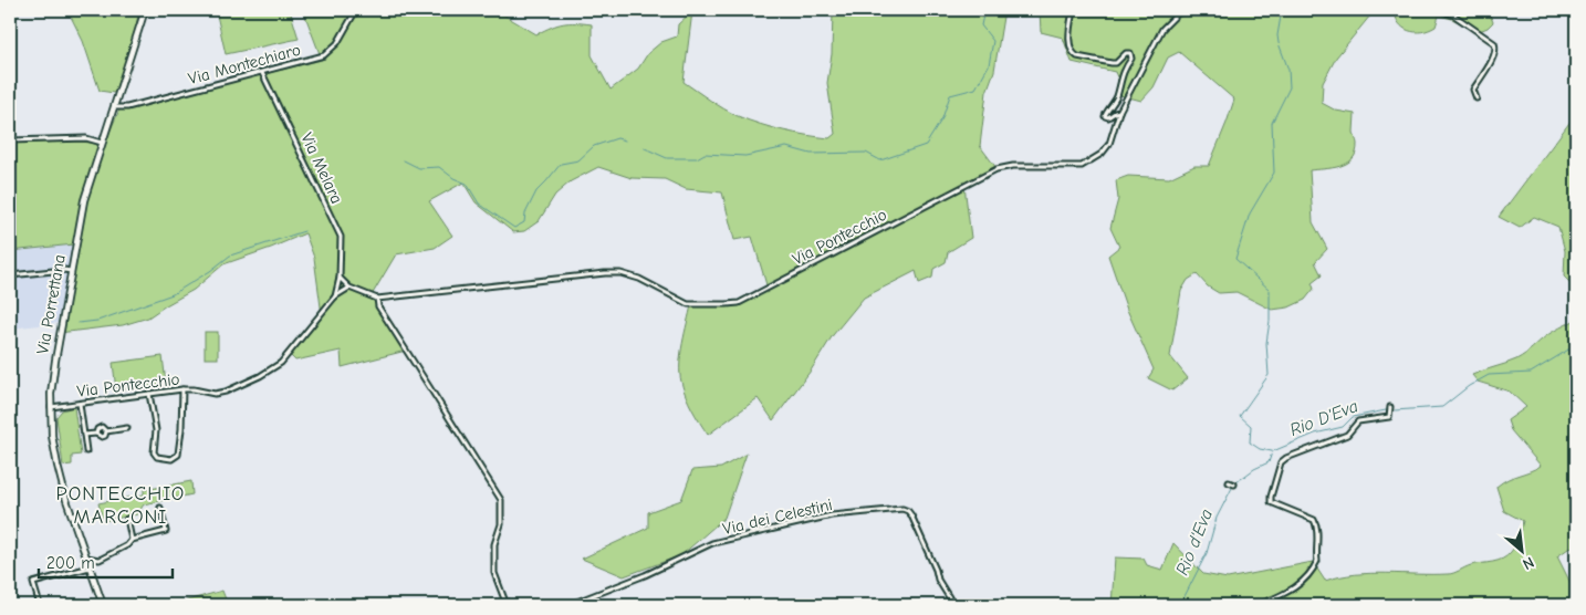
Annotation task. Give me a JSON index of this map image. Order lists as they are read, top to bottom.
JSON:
{
  "streets": {
    "main road": ["Via Porrettana"],
    "street": [
      "Via Montechiaro",
      "Via Melara",
      "Via Pontecchio",
      "Via dei Celestini"
    ]
  },
  "crossings": [
    ["Via Montechiaro", "Via Melara"],
    ["Via Montechiaro", "Via Porrettana"],
    ["Via Melara", "Via Pontecchio"],
    ["Via Pontecchio", "Via Porrettana"]
  ],
  "districts": ["PONTECCHIO MARCONI"],
  "water": ["Rio D'Eva", "Rio d'Eva"],
  "scale_bar": "200 m",
  "north": "bottom right"
}
